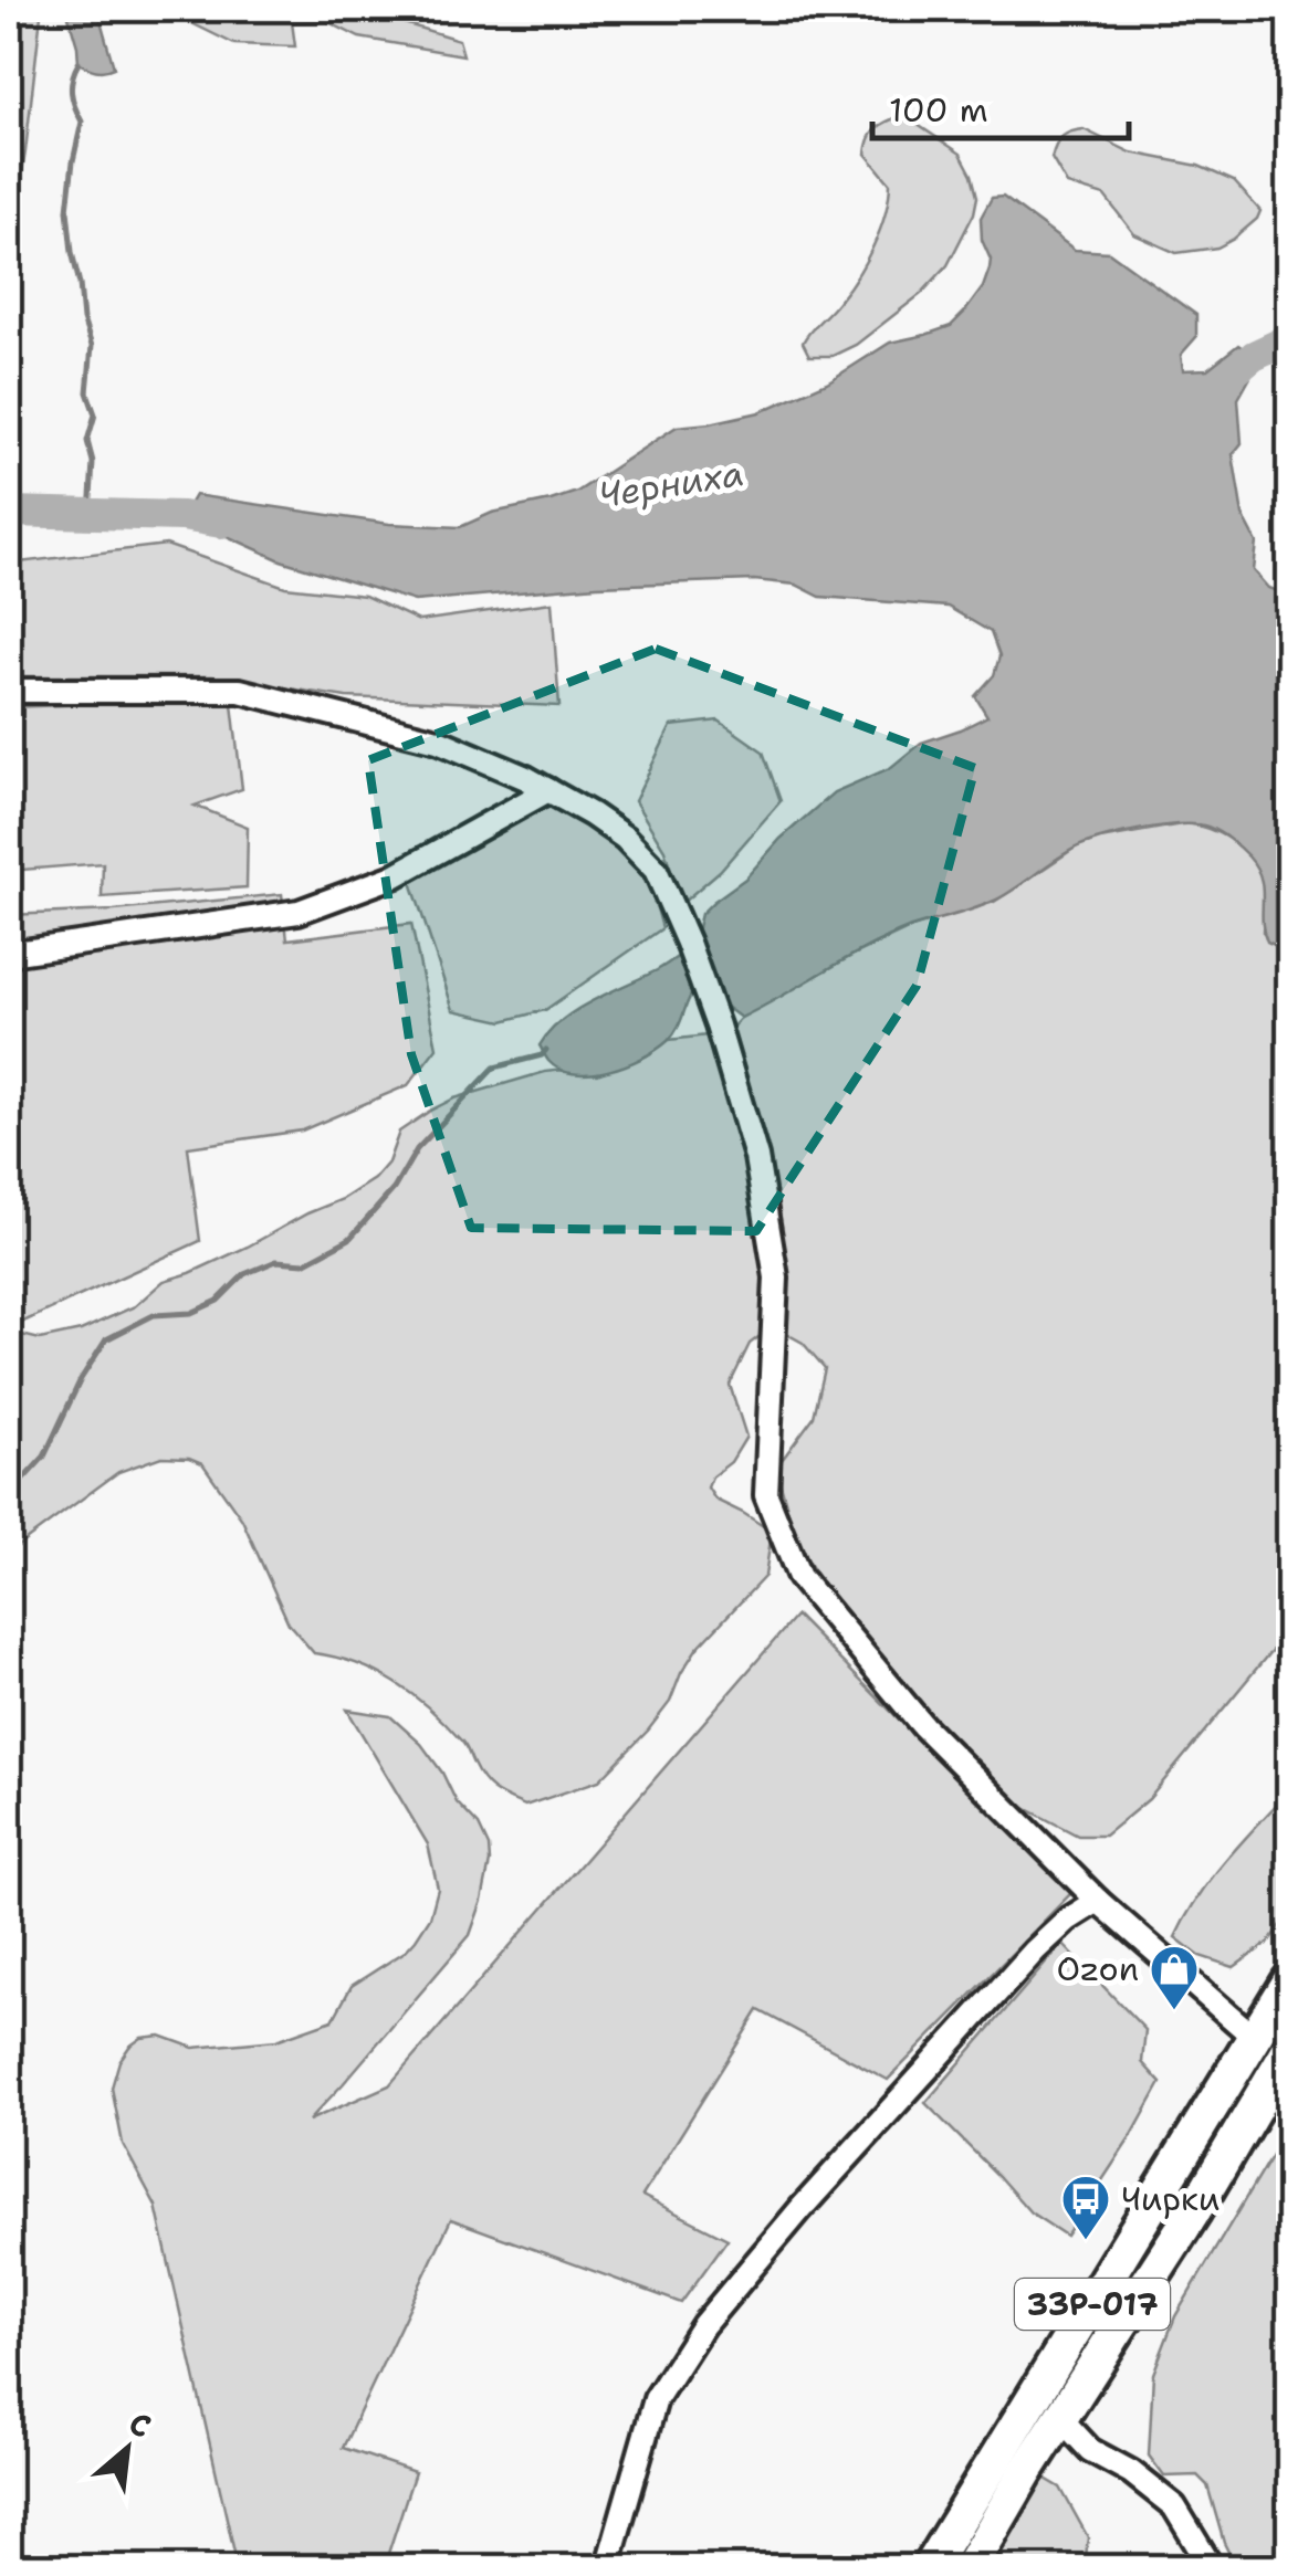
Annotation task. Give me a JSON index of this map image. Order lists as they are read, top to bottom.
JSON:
{
  "streets": {
    "highway": ["33Р-017"]
  },
  "water": ["Черниха"],
  "places": {
    "shop": ["Ozon"],
    "bus stop": ["Чирки"]
  },
  "scale_bar": "100 m",
  "north": "top right"
}
